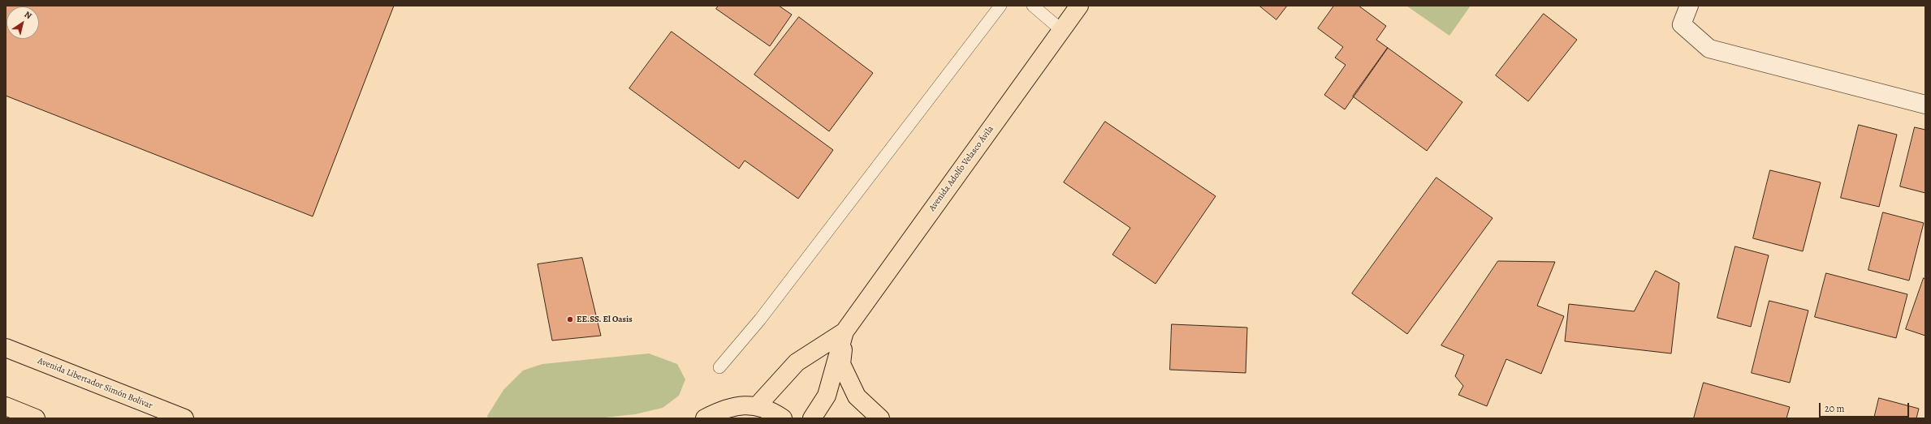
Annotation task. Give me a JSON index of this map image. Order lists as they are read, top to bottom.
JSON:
{
  "streets": {
    "main road": ["Avenida Adolfo Velasco Ávila", "Avenida Libertador Simón Bolívar"]
  },
  "places": ["EE.SS. El Oasis"],
  "scale_bar": "20 m",
  "north": "top right"
}
